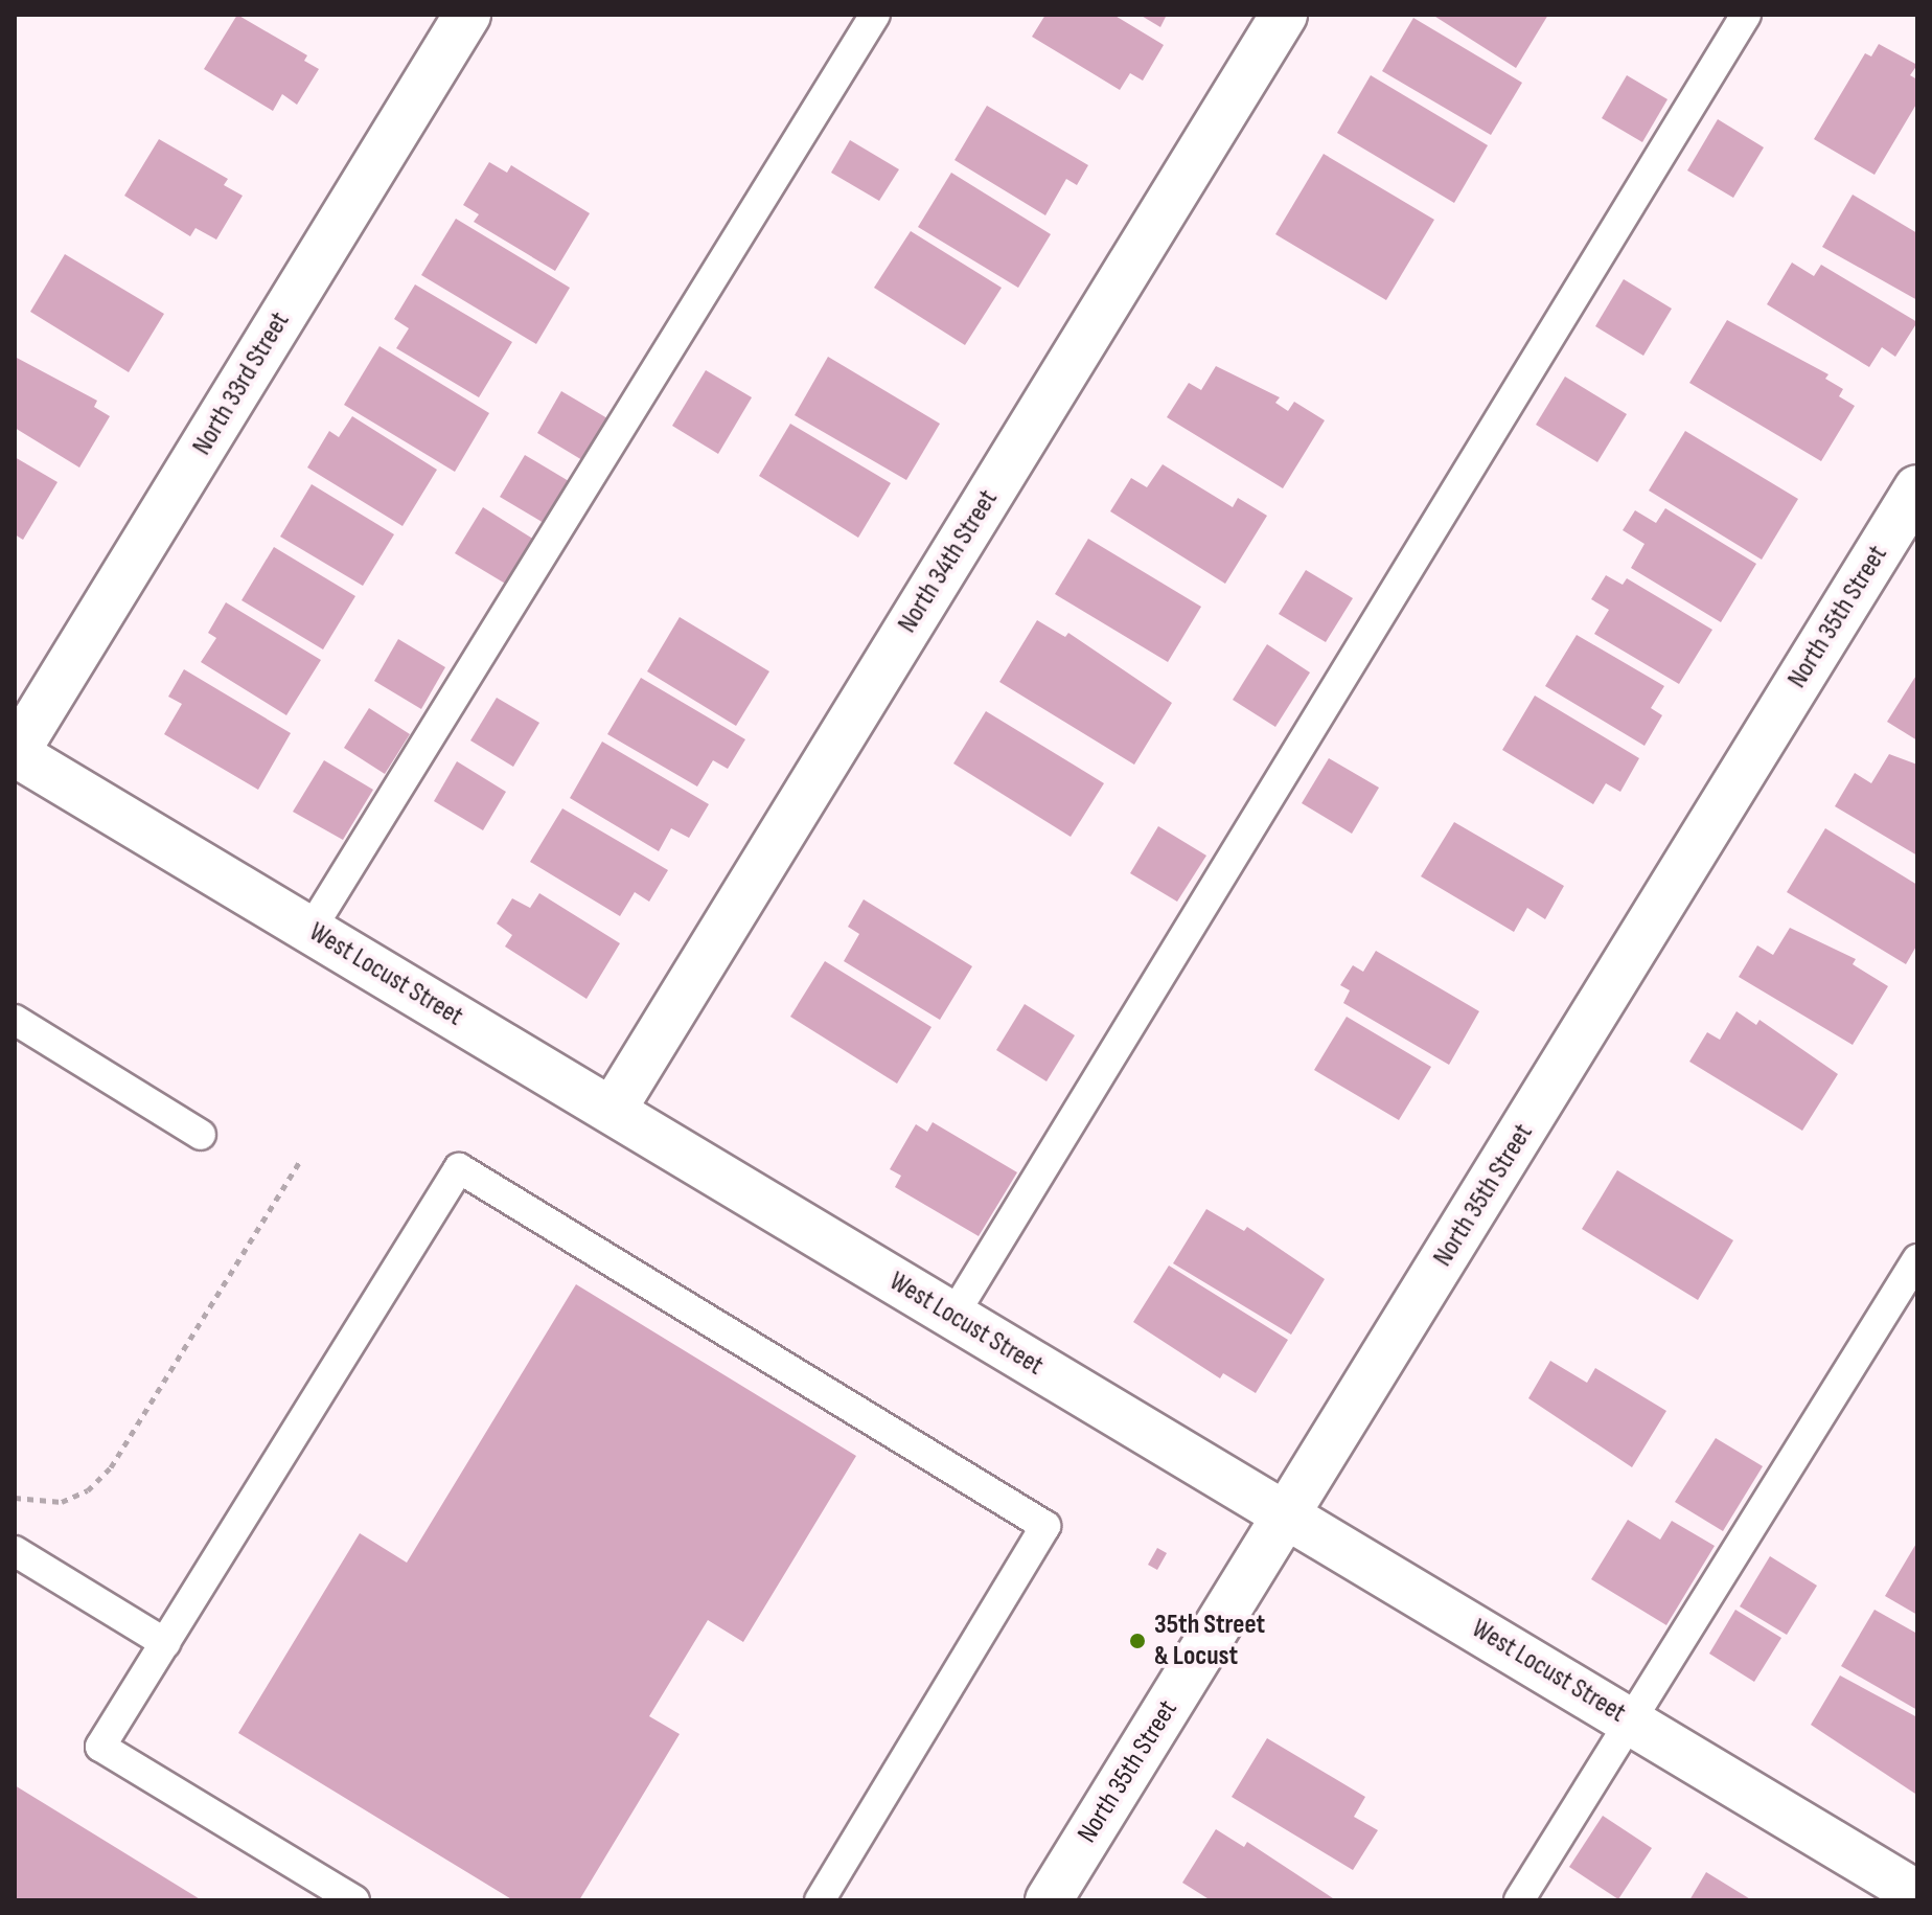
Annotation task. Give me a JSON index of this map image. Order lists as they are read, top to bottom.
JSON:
{
  "streets": {
    "street": [
      "North 33rd Street",
      "North 34th Street",
      "North 35th Street",
      "West Locust Street"
    ]
  },
  "crossings": [
    ["North 33rd Street", "West Locust Street"],
    ["North 34th Street", "West Locust Street"],
    ["North 35th Street", "West Locust Street"]
  ],
  "places": ["35th Street & Locust"]
}
